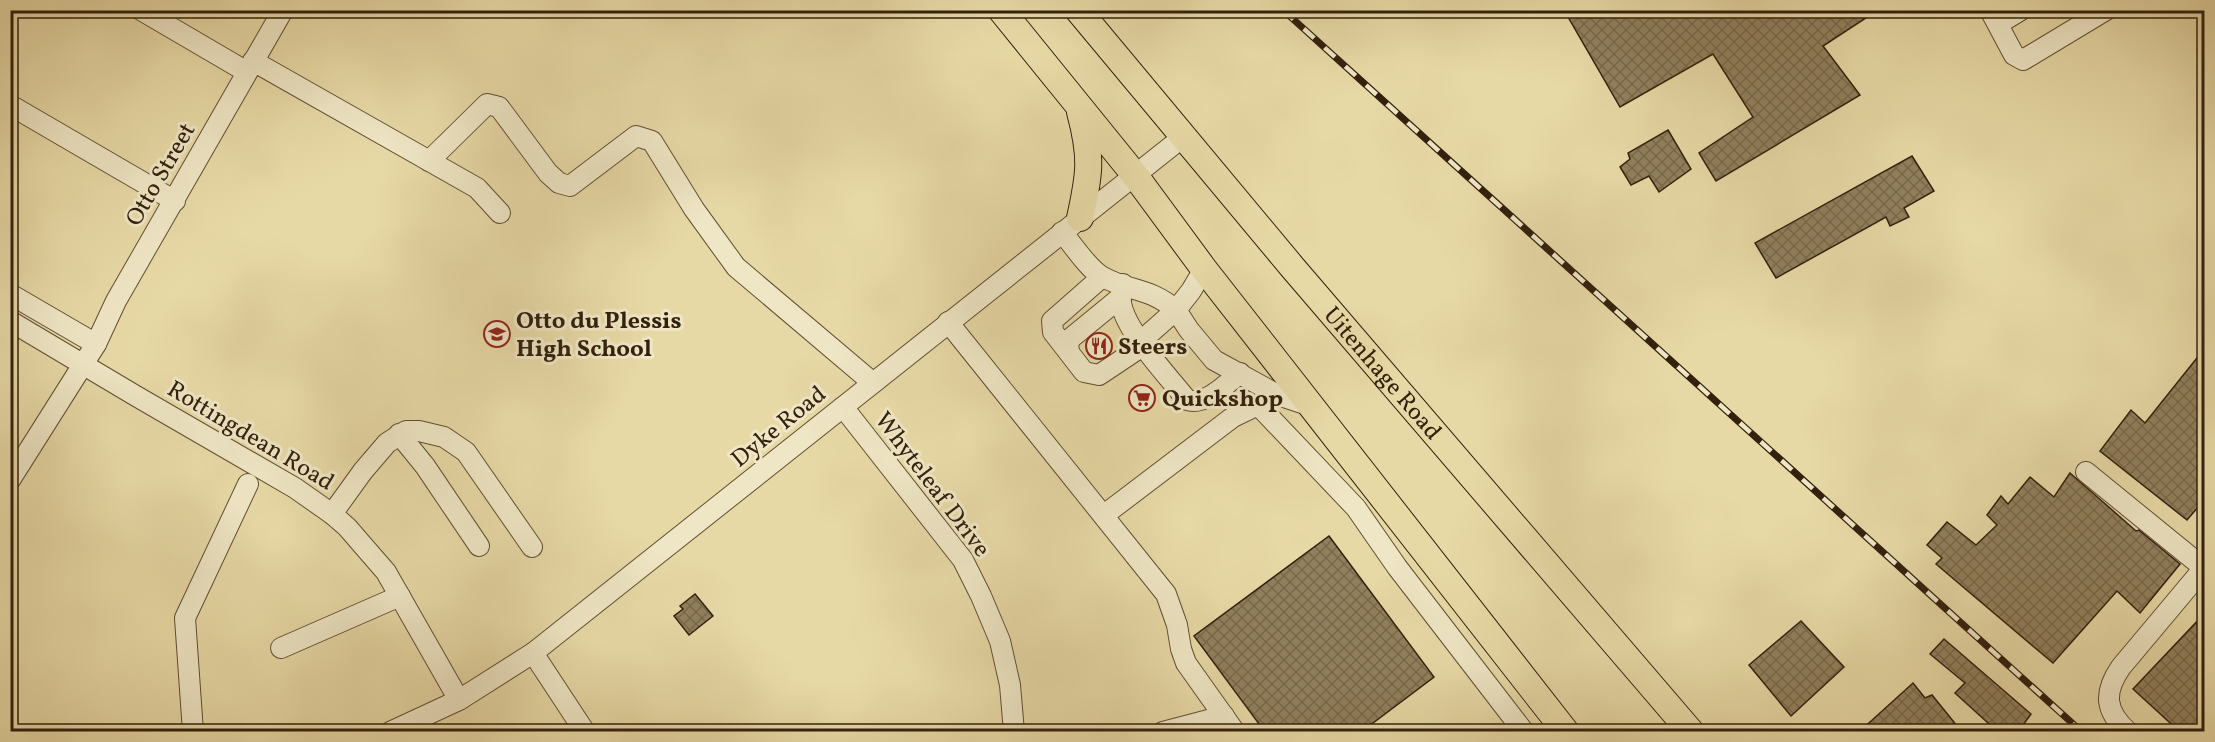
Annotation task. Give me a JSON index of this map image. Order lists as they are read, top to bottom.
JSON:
{
  "streets": {
    "main road": ["Uitenhage Road"],
    "street": [
      "Otto Street",
      "Dyke Road",
      "Rottingdean Road",
      "Whyteleaf Drive"
    ]
  },
  "crossings": [
    ["Otto Street", "Rottingdean Road"],
    ["Uitenhage Road", "Dyke Road"],
    ["Dyke Road", "Rottingdean Road"],
    ["Dyke Road", "Whyteleaf Drive"]
  ],
  "places": {
    "school or university": ["Otto du Plessis High School"],
    "restaurant": ["Steers"],
    "supermarket": ["Quickshop"]
  }
}
